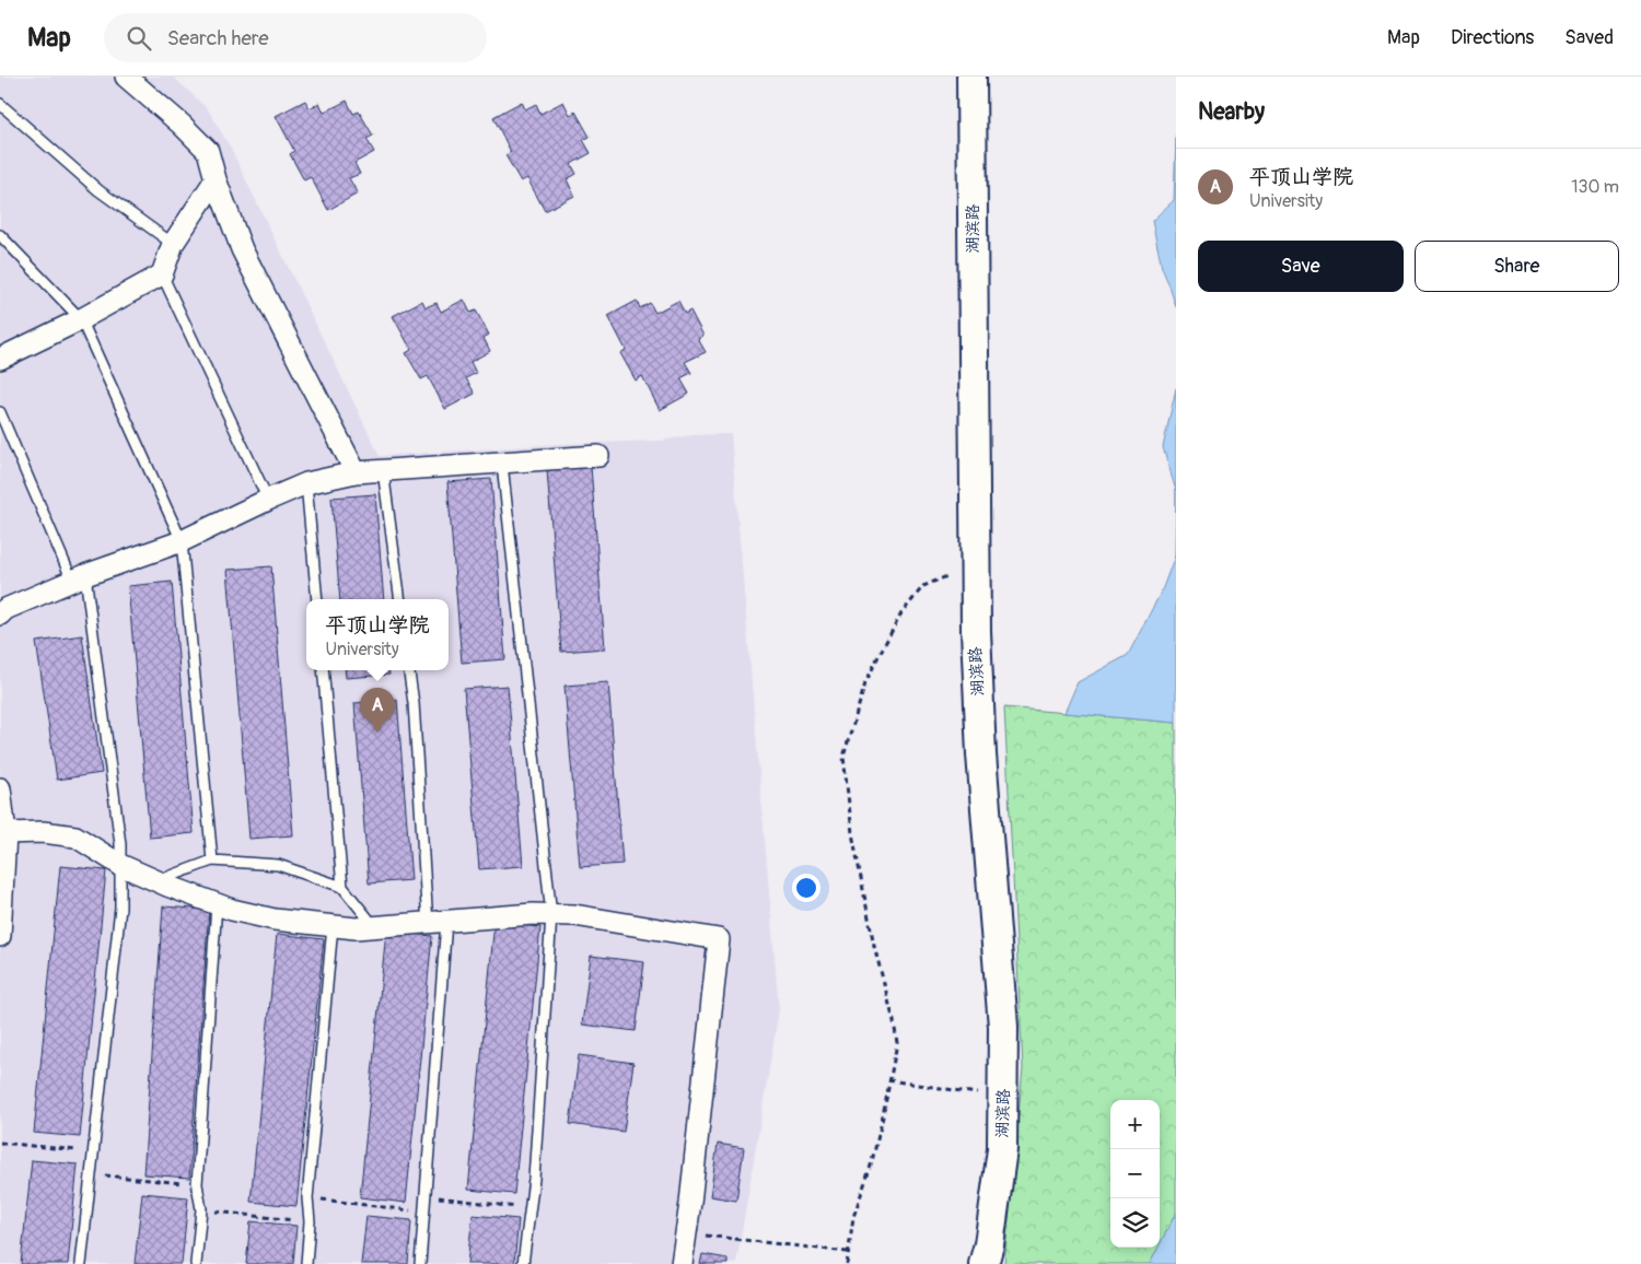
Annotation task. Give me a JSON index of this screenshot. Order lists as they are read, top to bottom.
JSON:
{
  "streets": {
    "street": ["湖滨路"]
  },
  "page": {
    "header": "Map",
    "search": "Search here",
    "nav": ["Map", "Directions", "Saved"],
    "heading": "Nearby",
    "list": [
      {
        "mark": "A",
        "name": "平顶山学院",
        "note": "University",
        "value": "130 m"
      }
    ],
    "buttons": ["Save", "Share"],
    "popup": ["平顶山学院", "University"],
    "pins": "A",
    "map_buttons": ["+", "−"]
  }
}
